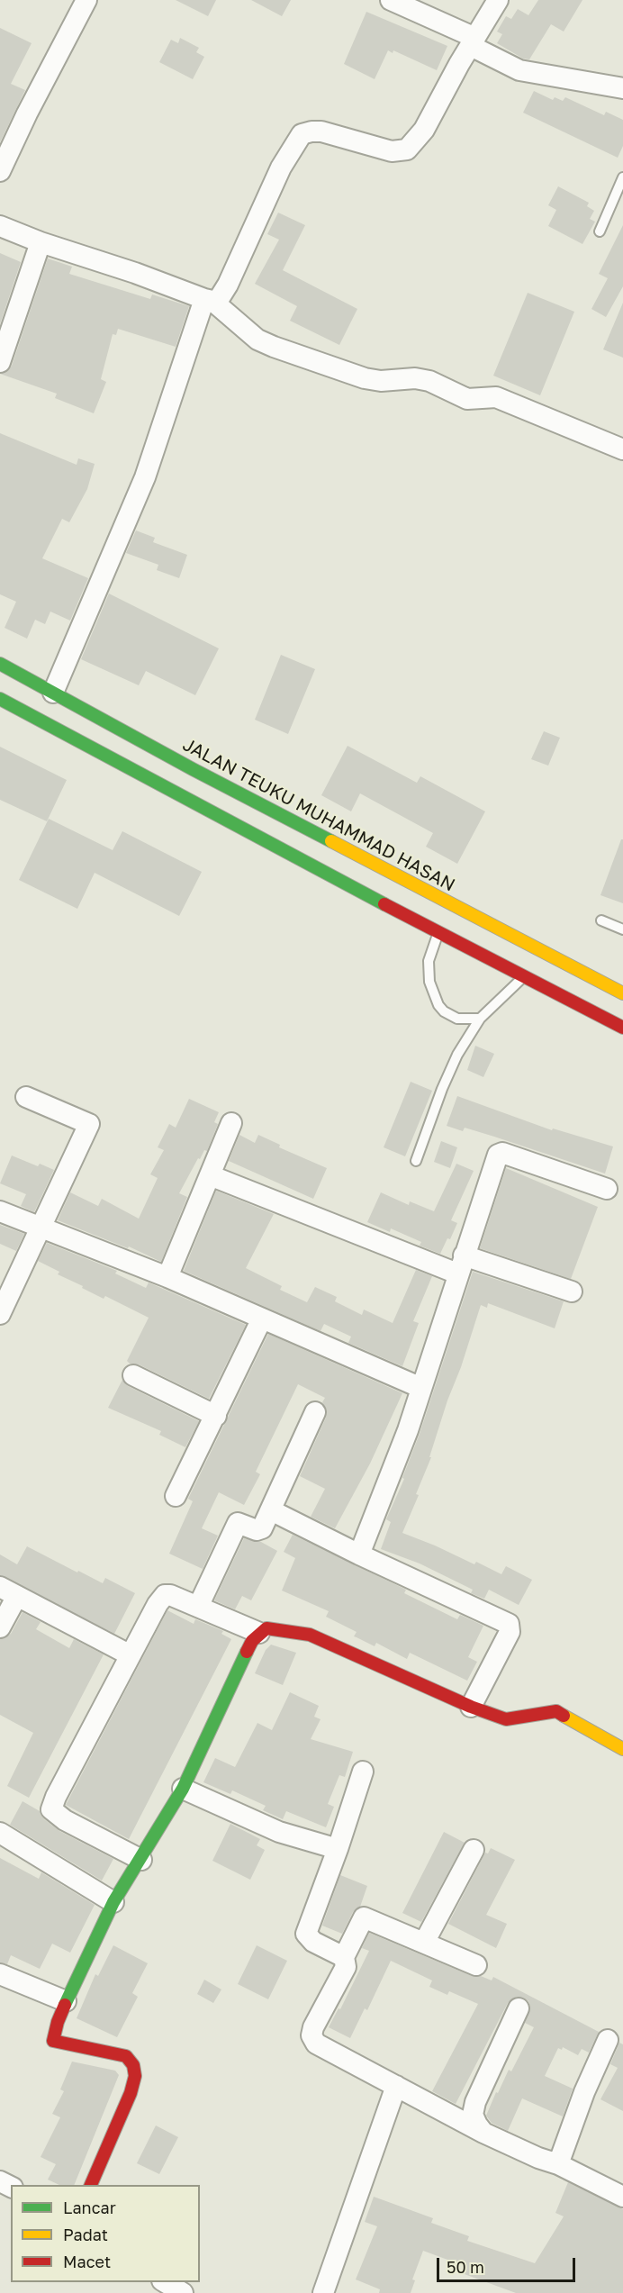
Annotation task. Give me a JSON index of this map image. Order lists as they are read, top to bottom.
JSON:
{
  "streets": {
    "main road": ["JALAN TEUKU MUHAMMAD HASAN"]
  },
  "legend": ["Lancar", "Padat", "Macet"],
  "scale_bar": "50 m"
}
